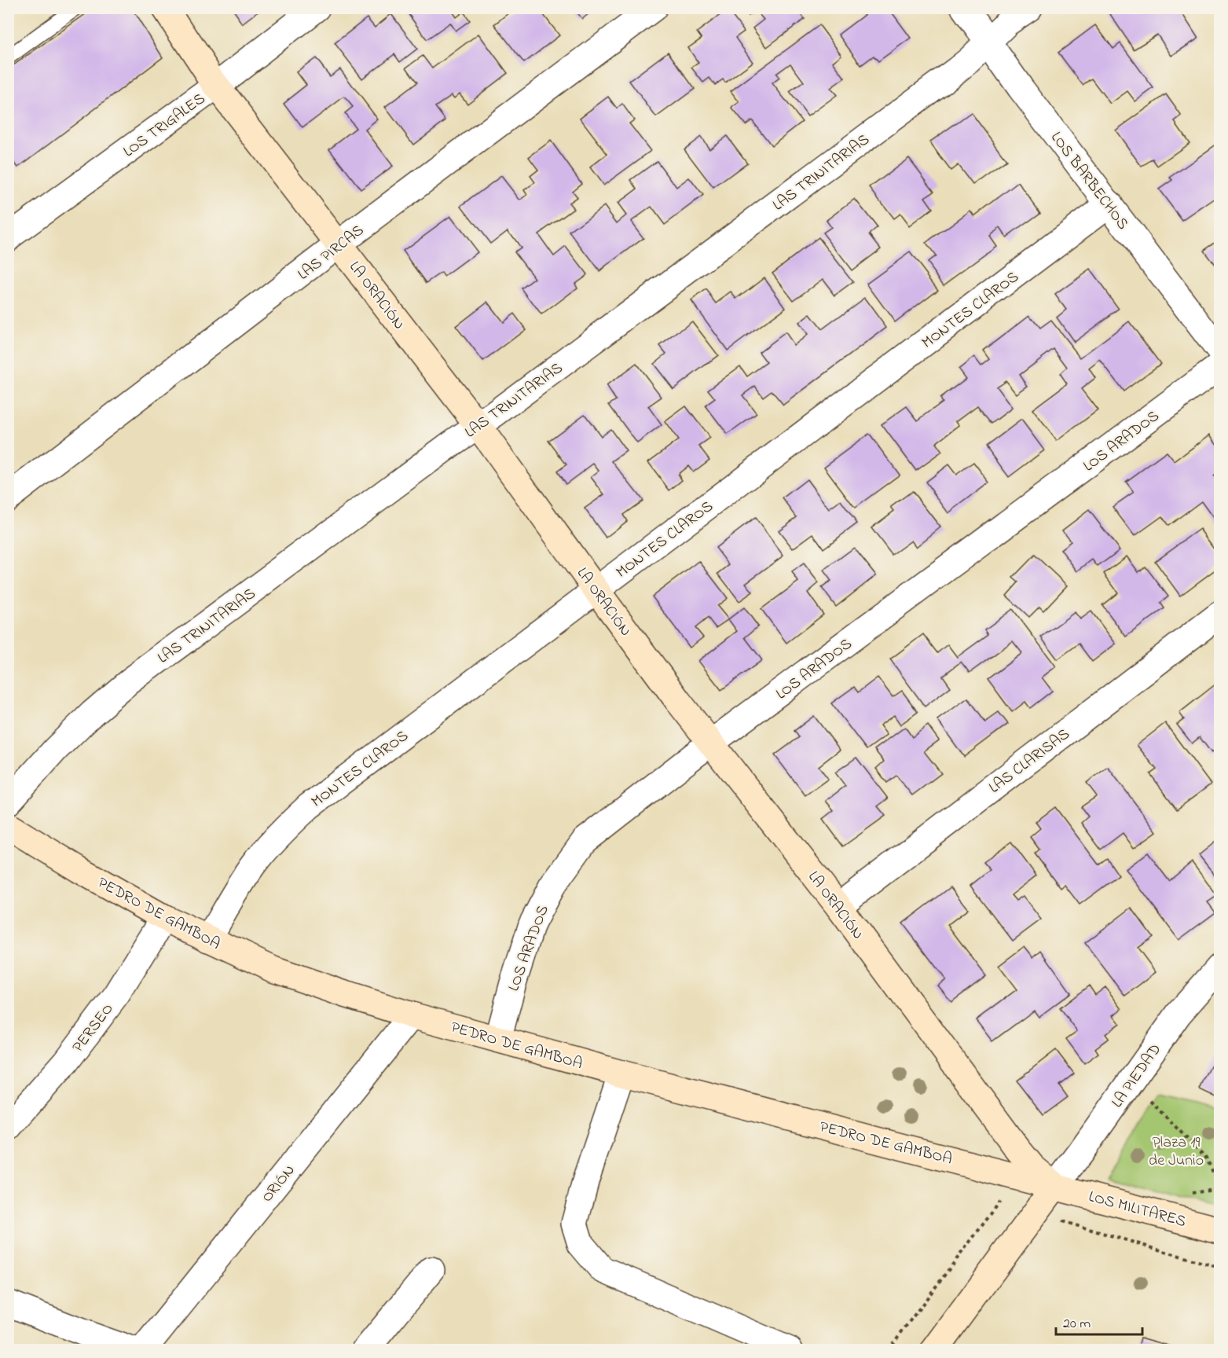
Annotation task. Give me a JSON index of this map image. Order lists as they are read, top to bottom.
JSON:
{
  "streets": {
    "main road": ["LA ORACIÓN", "PEDRO DE GAMBOA", "LOS MILITARES"],
    "street": [
      "LOS TRIGALES",
      "LAS TRINITARIAS",
      "LOS BARBECHOS",
      "LAS PIRCAS",
      "MONTES CLAROS",
      "LOS ARADOS",
      "LAS CLARISAS",
      "PERSEO",
      "LA PIEDAD",
      "ORIÓN"
    ]
  },
  "crossings": [
    ["LOS TRIGALES", "LA ORACIÓN"],
    ["LAS TRINITARIAS", "LOS BARBECHOS"],
    ["LAS TRINITARIAS", "LA ORACIÓN"],
    ["LOS BARBECHOS", "MONTES CLAROS"],
    ["LAS PIRCAS", "LA ORACIÓN"],
    ["LA ORACIÓN", "MONTES CLAROS"],
    ["LA ORACIÓN", "LOS ARADOS"],
    ["LA ORACIÓN", "LAS CLARISAS"],
    ["LA ORACIÓN", "PEDRO DE GAMBOA"],
    ["LA ORACIÓN", "LA PIEDAD"],
    ["LA ORACIÓN", "LOS MILITARES"],
    ["MONTES CLAROS", "PEDRO DE GAMBOA"],
    ["LOS ARADOS", "PEDRO DE GAMBOA"],
    ["PEDRO DE GAMBOA", "PERSEO"],
    ["PEDRO DE GAMBOA", "LA PIEDAD"],
    ["PEDRO DE GAMBOA", "ORIÓN"],
    ["PEDRO DE GAMBOA", "LOS MILITARES"],
    ["LA PIEDAD", "LOS MILITARES"]
  ],
  "parks": ["Plaza 19 de Junio"],
  "scale_bar": "20 m"
}
